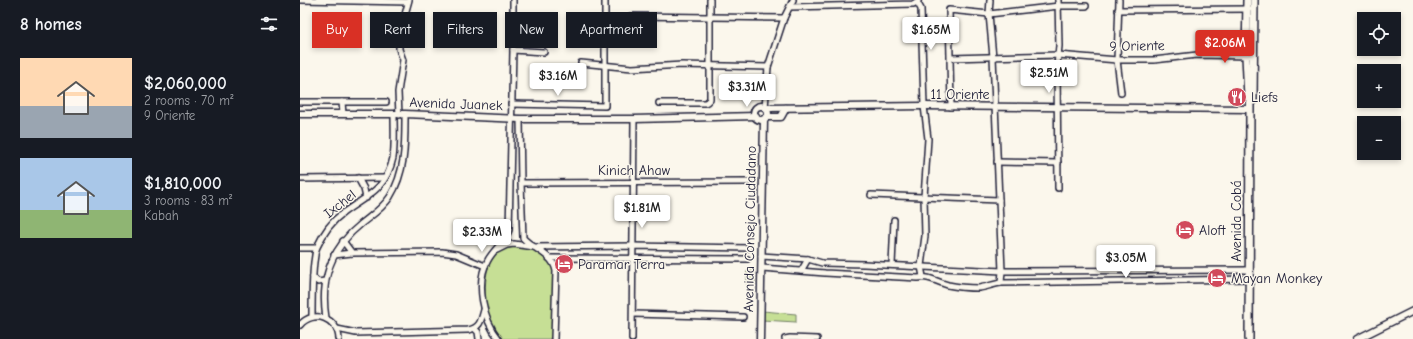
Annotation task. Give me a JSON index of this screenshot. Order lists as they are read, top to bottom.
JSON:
{
  "streets": {
    "main road": ["Avenida Cobá"],
    "street": [
      "9 Oriente",
      "11 Oriente",
      "Avenida Juanek",
      "Kinich Ahaw",
      "Ixchel",
      "Avenida Consejo Ciudadano"
    ]
  },
  "crossings": [
    ["9 Oriente", "Avenida Cobá"],
    ["11 Oriente", "Avenida Juanek"],
    ["11 Oriente", "Avenida Cobá"],
    ["11 Oriente", "Avenida Consejo Ciudadano"],
    ["Avenida Juanek", "Ixchel"],
    ["Avenida Juanek", "Avenida Consejo Ciudadano"]
  ],
  "places": {
    "restaurant": ["Liefs"],
    "hotel": ["Aloft", "Paramar Terra", "Mayan Monkey"]
  },
  "page": {
    "heading": "8 homes",
    "map_buttons": ["+", "−"],
    "chip": [
      "Buy",
      "Rent",
      "Filters",
      "New",
      "Apartment"
    ],
    "price": [
      "$1.65M",
      "$2.06M",
      "$2.51M",
      "$3.16M",
      "$3.31M",
      "$1.81M",
      "$2.33M",
      "$3.05M"
    ],
    "list": [
      {
        "name": "$2,060,000",
        "note": "2 rooms · 70 m² · 9 Oriente"
      },
      {
        "name": "$1,810,000",
        "note": "3 rooms · 83 m² · Kabah"
      }
    ]
  }
}
